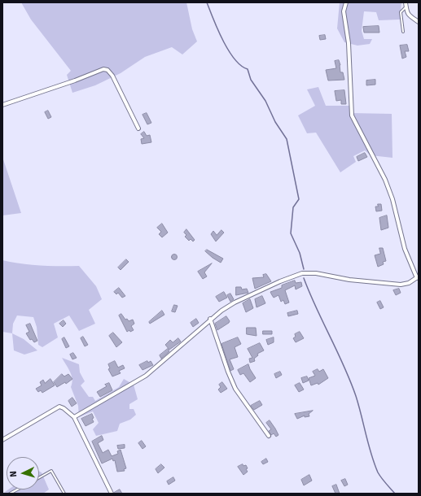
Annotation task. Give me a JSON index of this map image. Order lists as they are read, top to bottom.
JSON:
{
  "north": "left"
}
